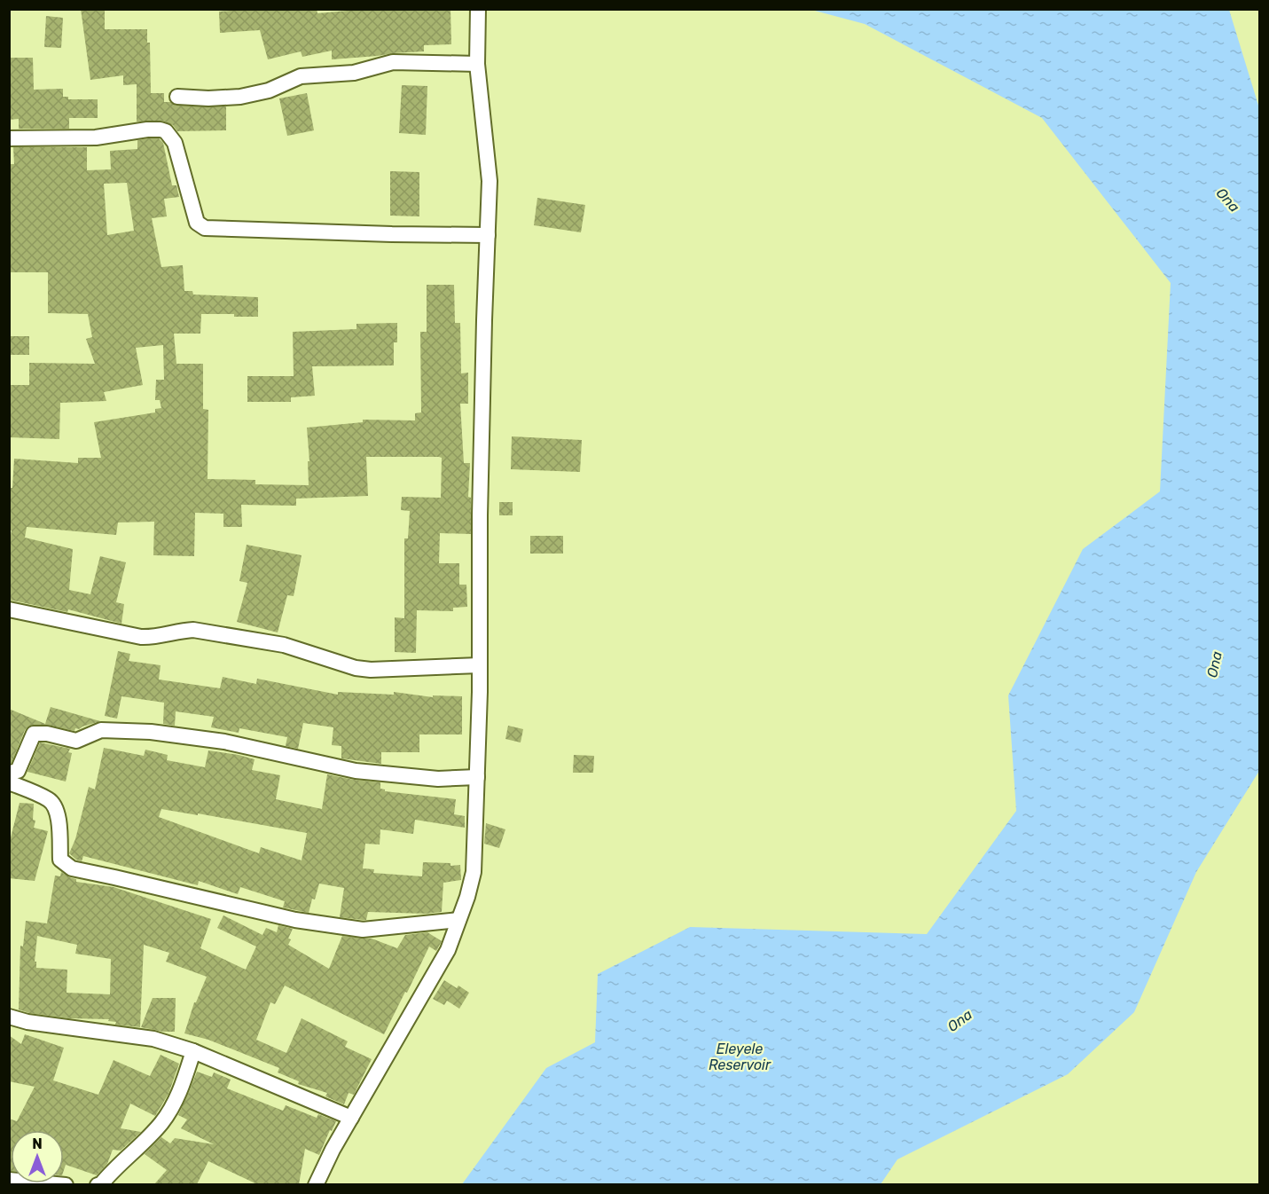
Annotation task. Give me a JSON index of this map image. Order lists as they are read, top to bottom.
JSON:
{
  "water": ["Ona", "Eleyele Reservoir"],
  "north": "top"
}
